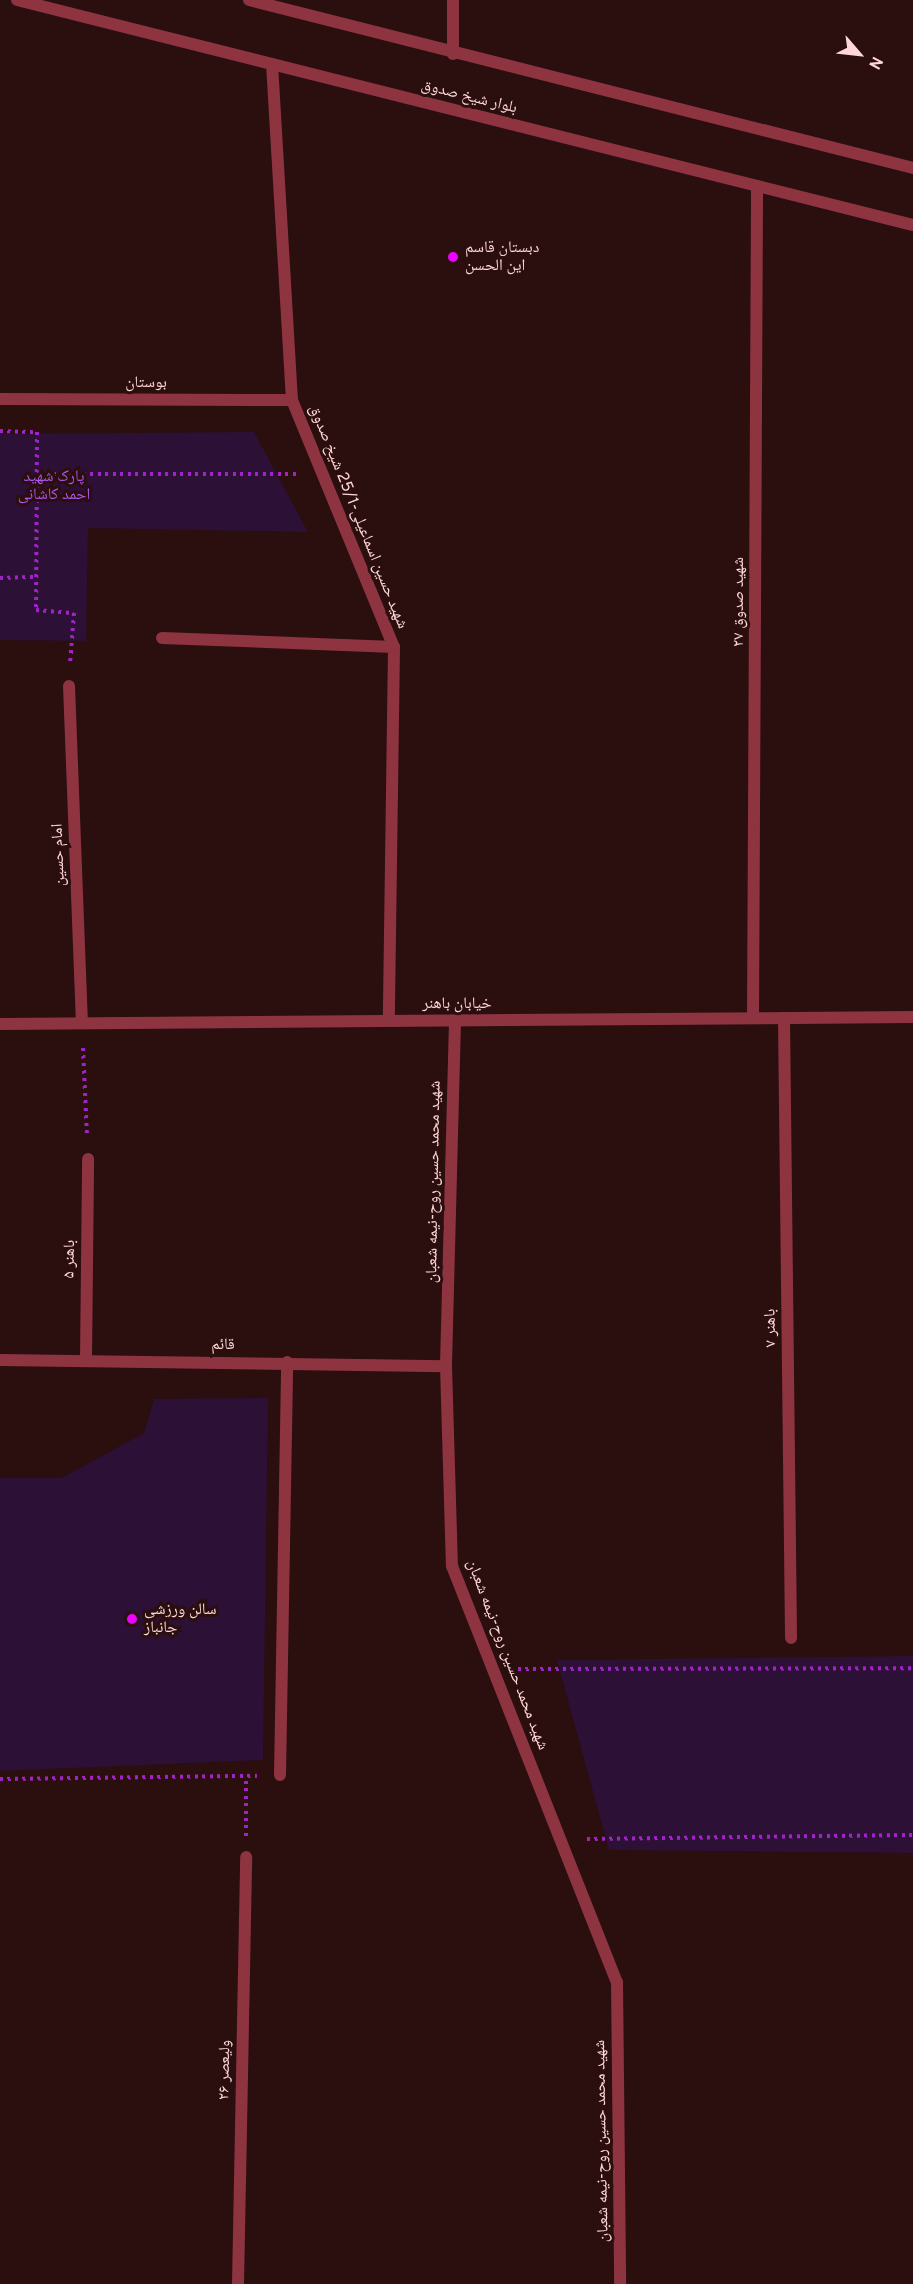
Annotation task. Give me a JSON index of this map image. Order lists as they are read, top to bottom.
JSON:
{
  "streets": {
    "street": [
      "بلوار شیخ صدوق",
      "بوستان",
      "شهید حسین اسماعیلی-25/1 شیخ صدوق",
      "شهید صدوق ۲۷",
      "امام حسین",
      "خیابان باهنر",
      "شهید محمد حسین روح-نیمه شعبان",
      "باهنر ۵",
      "باهنر ۷",
      "قائم",
      "ولیعصر ۲۶"
    ]
  },
  "crossings": [
    ["بلوار شیخ صدوق", "شهید حسین اسماعیلی-25/1 شیخ صدوق"],
    ["بلوار شیخ صدوق", "شهید صدوق ۲۷"],
    ["بوستان", "شهید حسین اسماعیلی-25/1 شیخ صدوق"],
    ["شهید حسین اسماعیلی-25/1 شیخ صدوق", "خیابان باهنر"],
    ["شهید صدوق ۲۷", "خیابان باهنر"],
    ["امام حسین", "خیابان باهنر"],
    ["خیابان باهنر", "شهید محمد حسین روح-نیمه شعبان"],
    ["خیابان باهنر", "باهنر ۷"],
    ["شهید محمد حسین روح-نیمه شعبان", "قائم"],
    ["باهنر ۵", "قائم"]
  ],
  "parks": ["پارک شهید احمد کاشانی"],
  "places": ["دبستان قاسم این الحسن", "سالن ورزشی جانباز"],
  "north": "bottom right"
}
